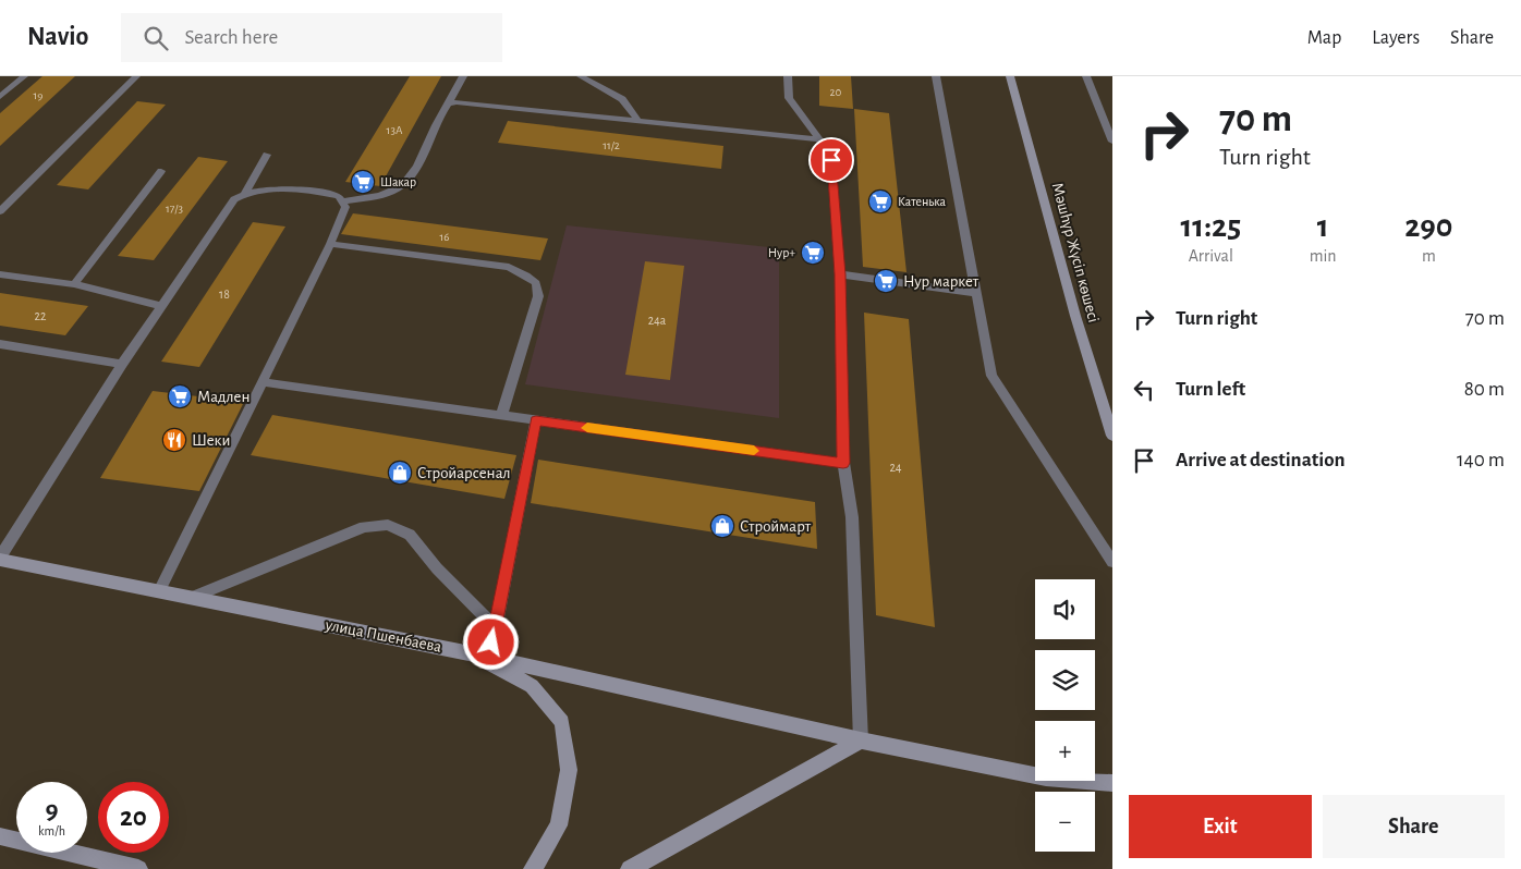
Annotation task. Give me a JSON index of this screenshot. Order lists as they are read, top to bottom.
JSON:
{
  "streets": {
    "main road": ["Мәшһүр Жүсіп көшесі", "улица Пшенбаева"]
  },
  "places": {
    "supermarket": [
      "Шакар",
      "Катенька",
      "Нур+",
      "Нур маркет",
      "Мадлен"
    ],
    "restaurant": ["Шеки"],
    "shop": ["Стройарсенал", "Строймарт"]
  },
  "house_numbers": [
    "20",
    "19",
    "13А",
    "11/2",
    "17/3",
    "16",
    "18",
    "22",
    "24а",
    "24"
  ],
  "page": {
    "header": "Navio",
    "search": "Search here",
    "nav": ["Map", "Layers", "Share"],
    "turn": ["70 m", "Turn right"],
    "eta": [
      "11:25",
      "Arrival",
      "1",
      "min",
      "290",
      "m"
    ],
    "list": [
      {
        "name": "Turn right",
        "value": "70 m"
      },
      {
        "name": "Turn left",
        "value": "80 m"
      },
      {
        "name": "Arrive at destination",
        "value": "140 m"
      }
    ],
    "map_buttons": ["+", "−"],
    "speed": "9 km/h",
    "limit": "20",
    "buttons": ["Exit", "Share"]
  }
}
